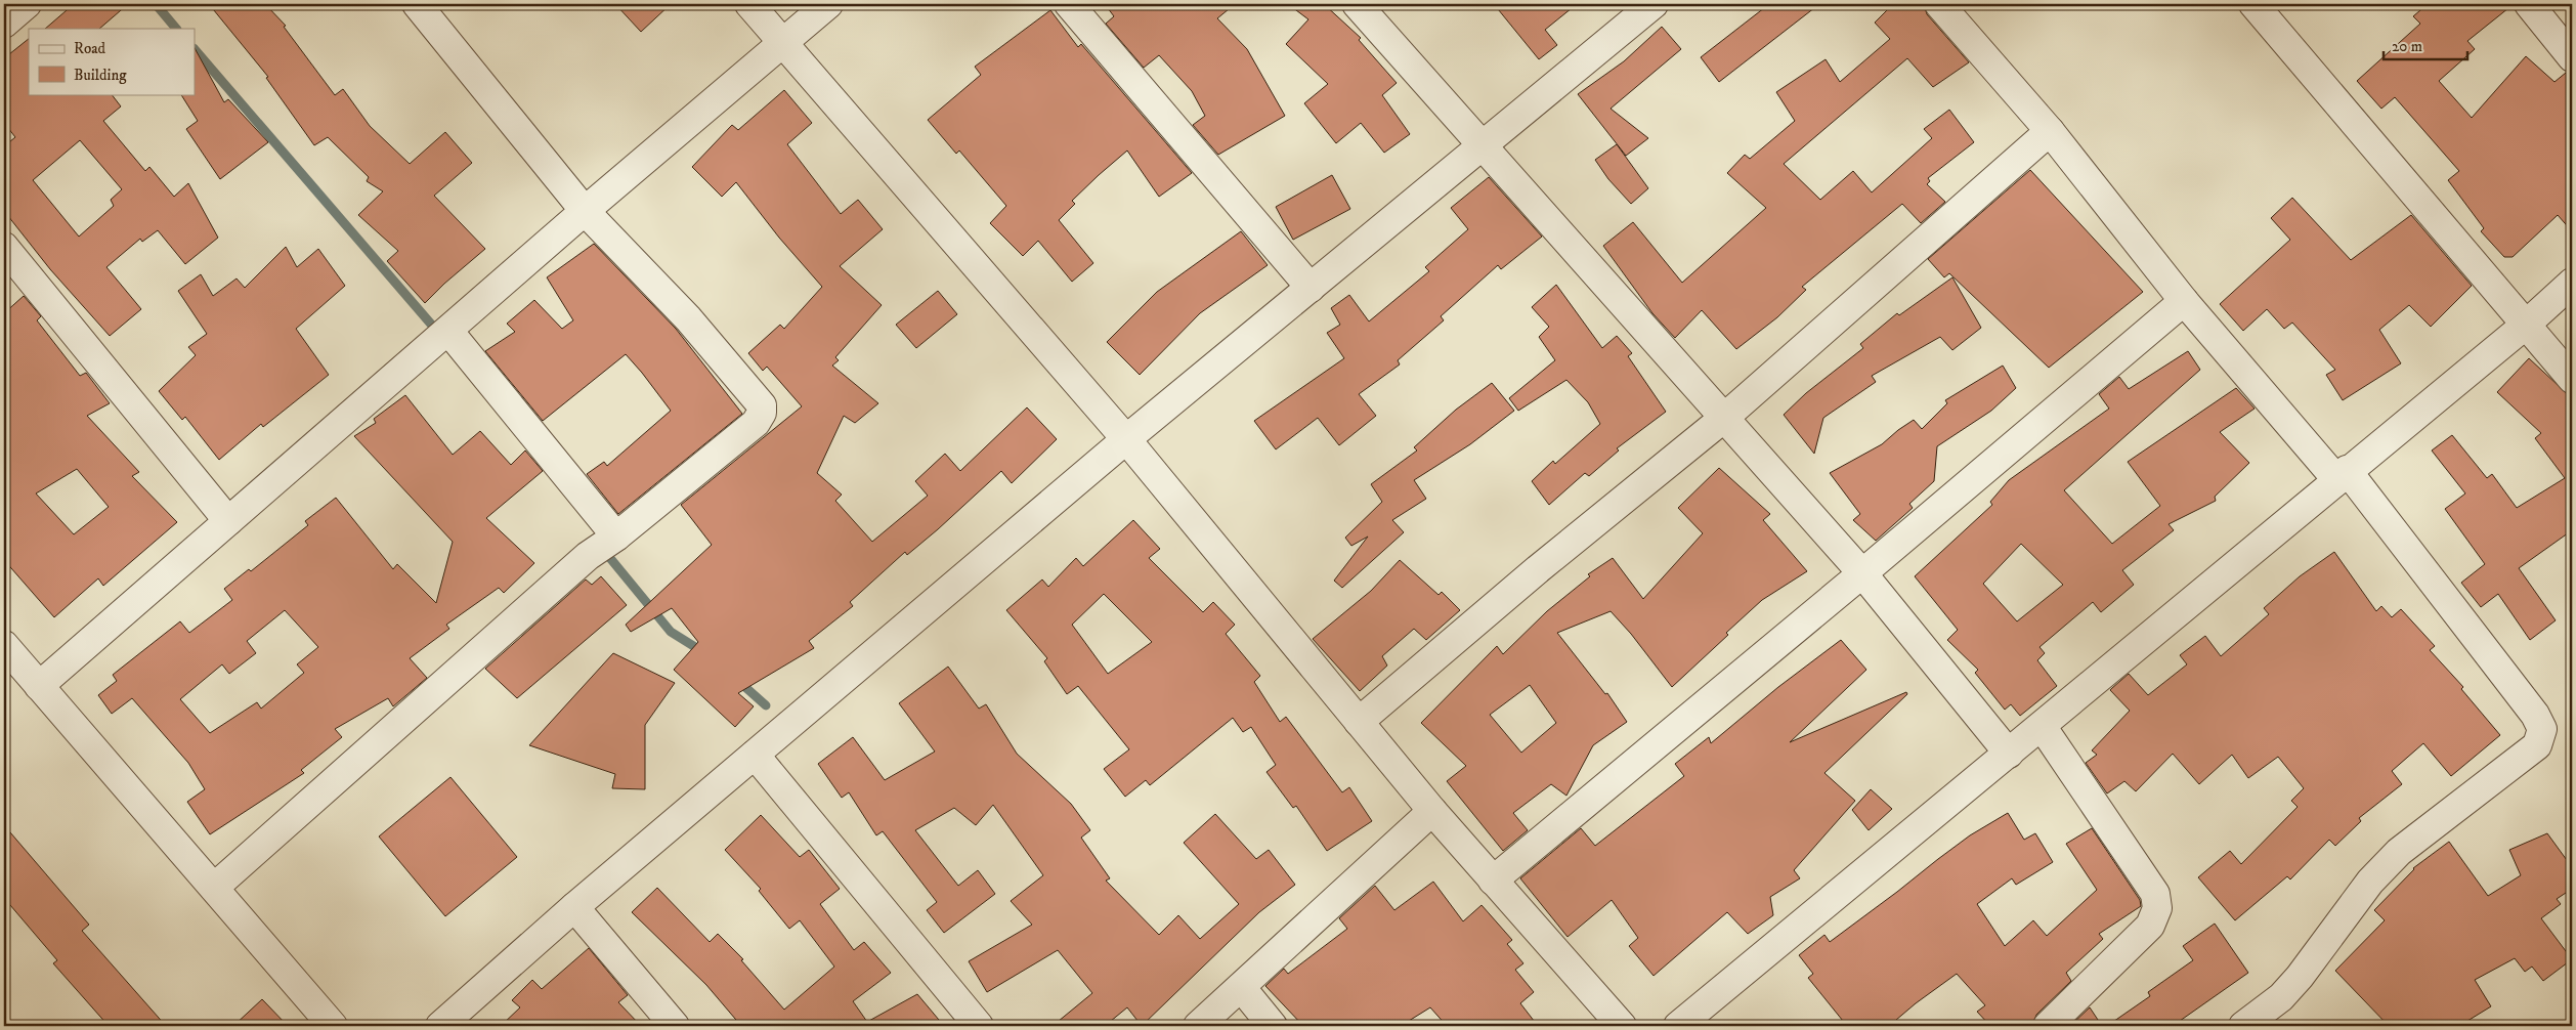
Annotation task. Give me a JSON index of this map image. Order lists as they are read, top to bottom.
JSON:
{
  "legend": ["Road", "Building"],
  "scale_bar": "20 m"
}
